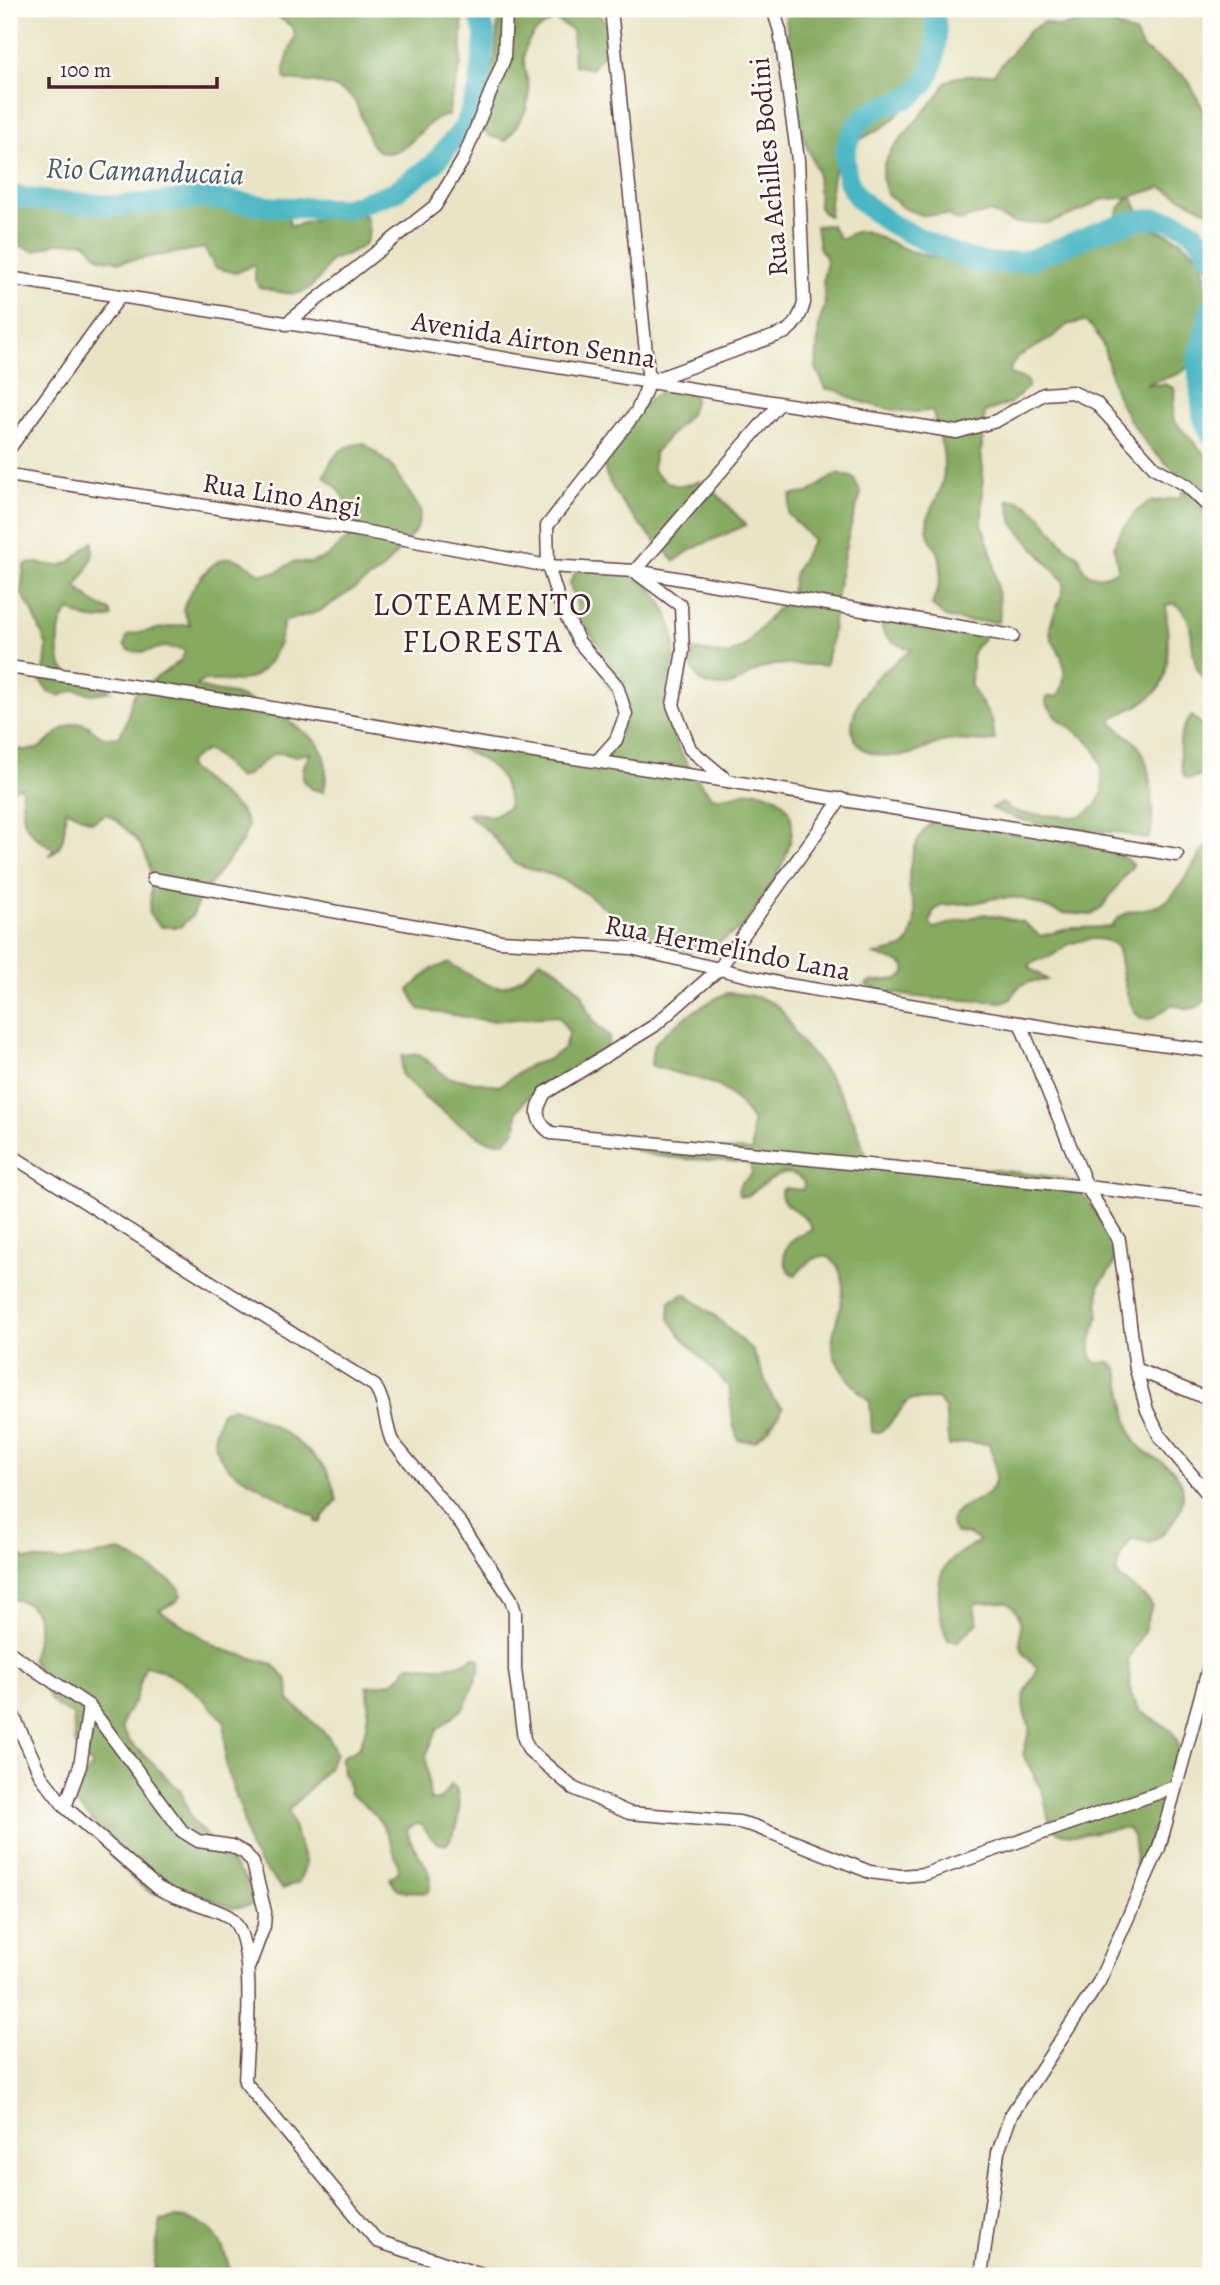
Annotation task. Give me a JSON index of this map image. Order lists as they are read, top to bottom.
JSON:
{
  "streets": {
    "street": [
      "Rua Achilles Bodini",
      "Avenida Airton Senna",
      "Rua Lino Angi",
      "Rua Hermelindo Lana"
    ]
  },
  "crossings": [
    ["Rua Achilles Bodini", "Avenida Airton Senna"]
  ],
  "districts": ["LOTEAMENTO FLORESTA"],
  "water": ["Rio Camanducaia"],
  "scale_bar": "100 m"
}
